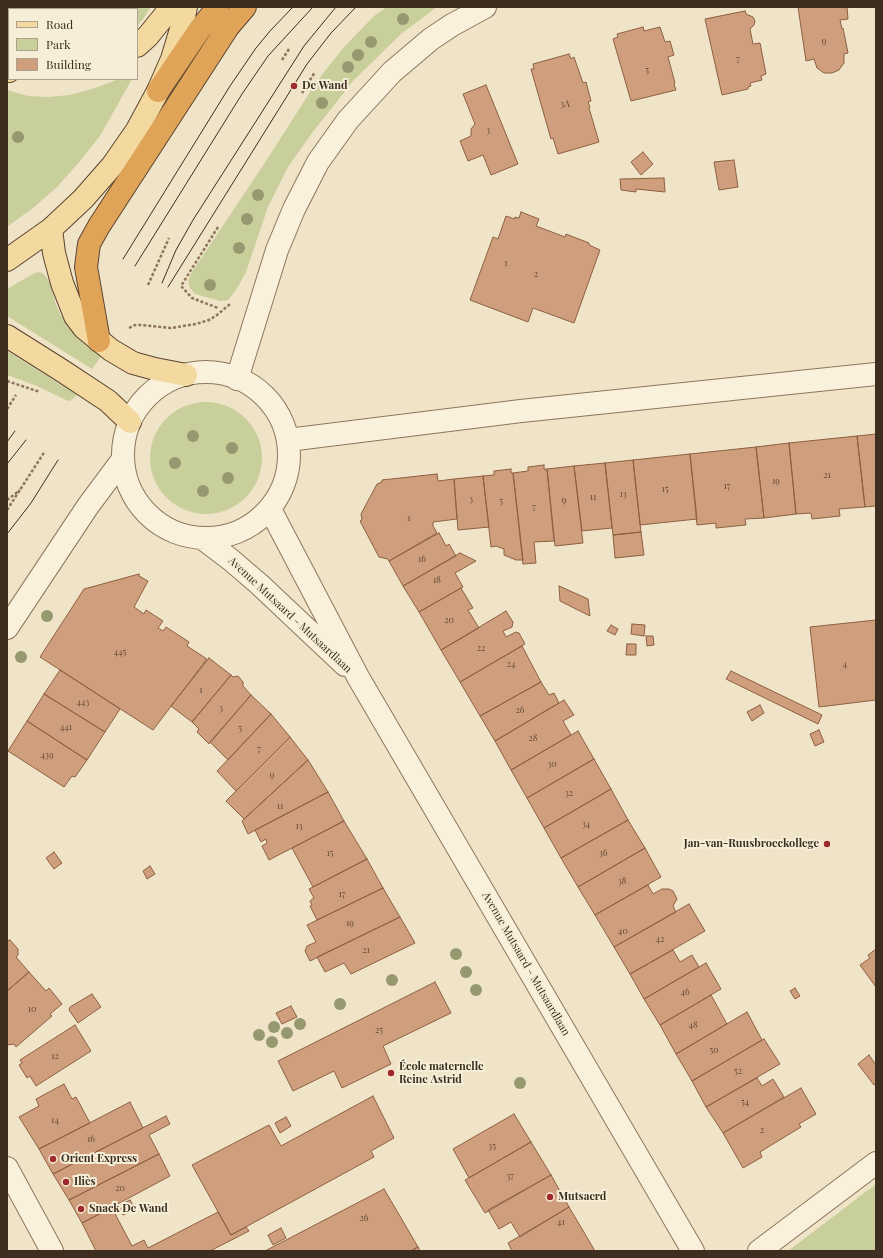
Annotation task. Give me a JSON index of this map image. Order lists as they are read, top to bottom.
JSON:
{
  "streets": {
    "street": ["Avenue Mutsaard - Mutsaardlaan"]
  },
  "places": [
    "De Wand",
    "Jan-van-Ruusbroeckollege",
    "École maternelle Reine Astrid",
    "Orient Express",
    "Iliès",
    "Mutsaerd",
    "Snack De Wand"
  ],
  "house_numbers": [
    "9",
    "7",
    "5",
    "3A",
    "3",
    "1",
    "2",
    "21",
    "19",
    "17",
    "15",
    "13",
    "11",
    "3",
    "9",
    "5",
    "7",
    "1",
    "16",
    "18",
    "20",
    "22",
    "445",
    "24",
    "4",
    "1",
    "443",
    "3",
    "26",
    "441",
    "5",
    "28",
    "7",
    "439",
    "30",
    "9",
    "32",
    "11",
    "34",
    "13",
    "15",
    "36",
    "38",
    "17",
    "19",
    "40",
    "42",
    "21",
    "46",
    "10",
    "48",
    "25",
    "50",
    "12",
    "52",
    "54",
    "14",
    "2",
    "16",
    "35",
    "37",
    "20",
    "26",
    "41"
  ],
  "legend": ["Road", "Park", "Building"]
}
